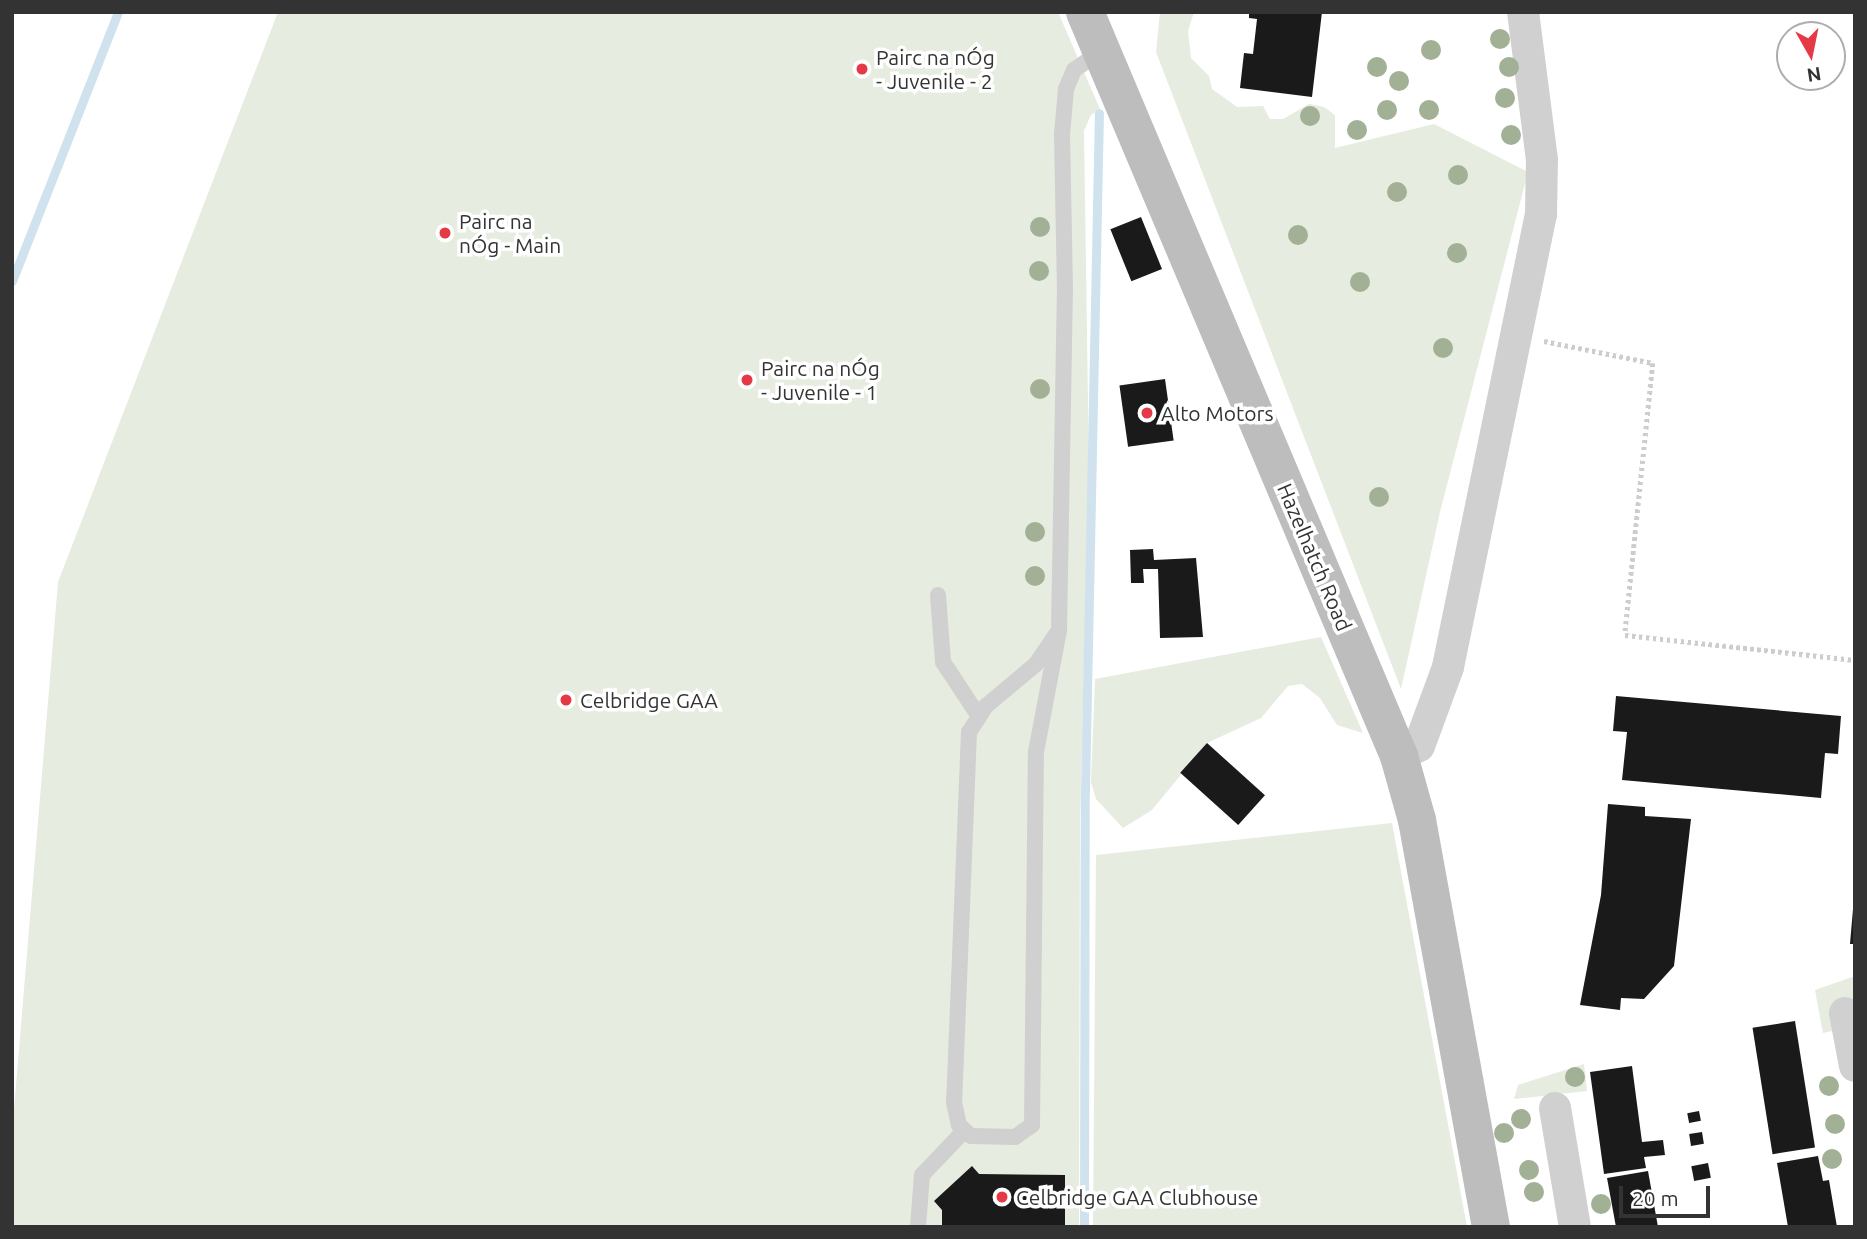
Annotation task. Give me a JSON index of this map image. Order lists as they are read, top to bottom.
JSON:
{
  "streets": {
    "main road": ["Hazelhatch Road"]
  },
  "places": [
    "Pairc na nÓg - Juvenile - 2",
    "Pairc na nÓg - Main",
    "Pairc na nÓg - Juvenile - 1",
    "Alto Motors",
    "Celbridge GAA",
    "Celbridge GAA Clubhouse"
  ],
  "scale_bar": "20 m",
  "north": "bottom"
}
